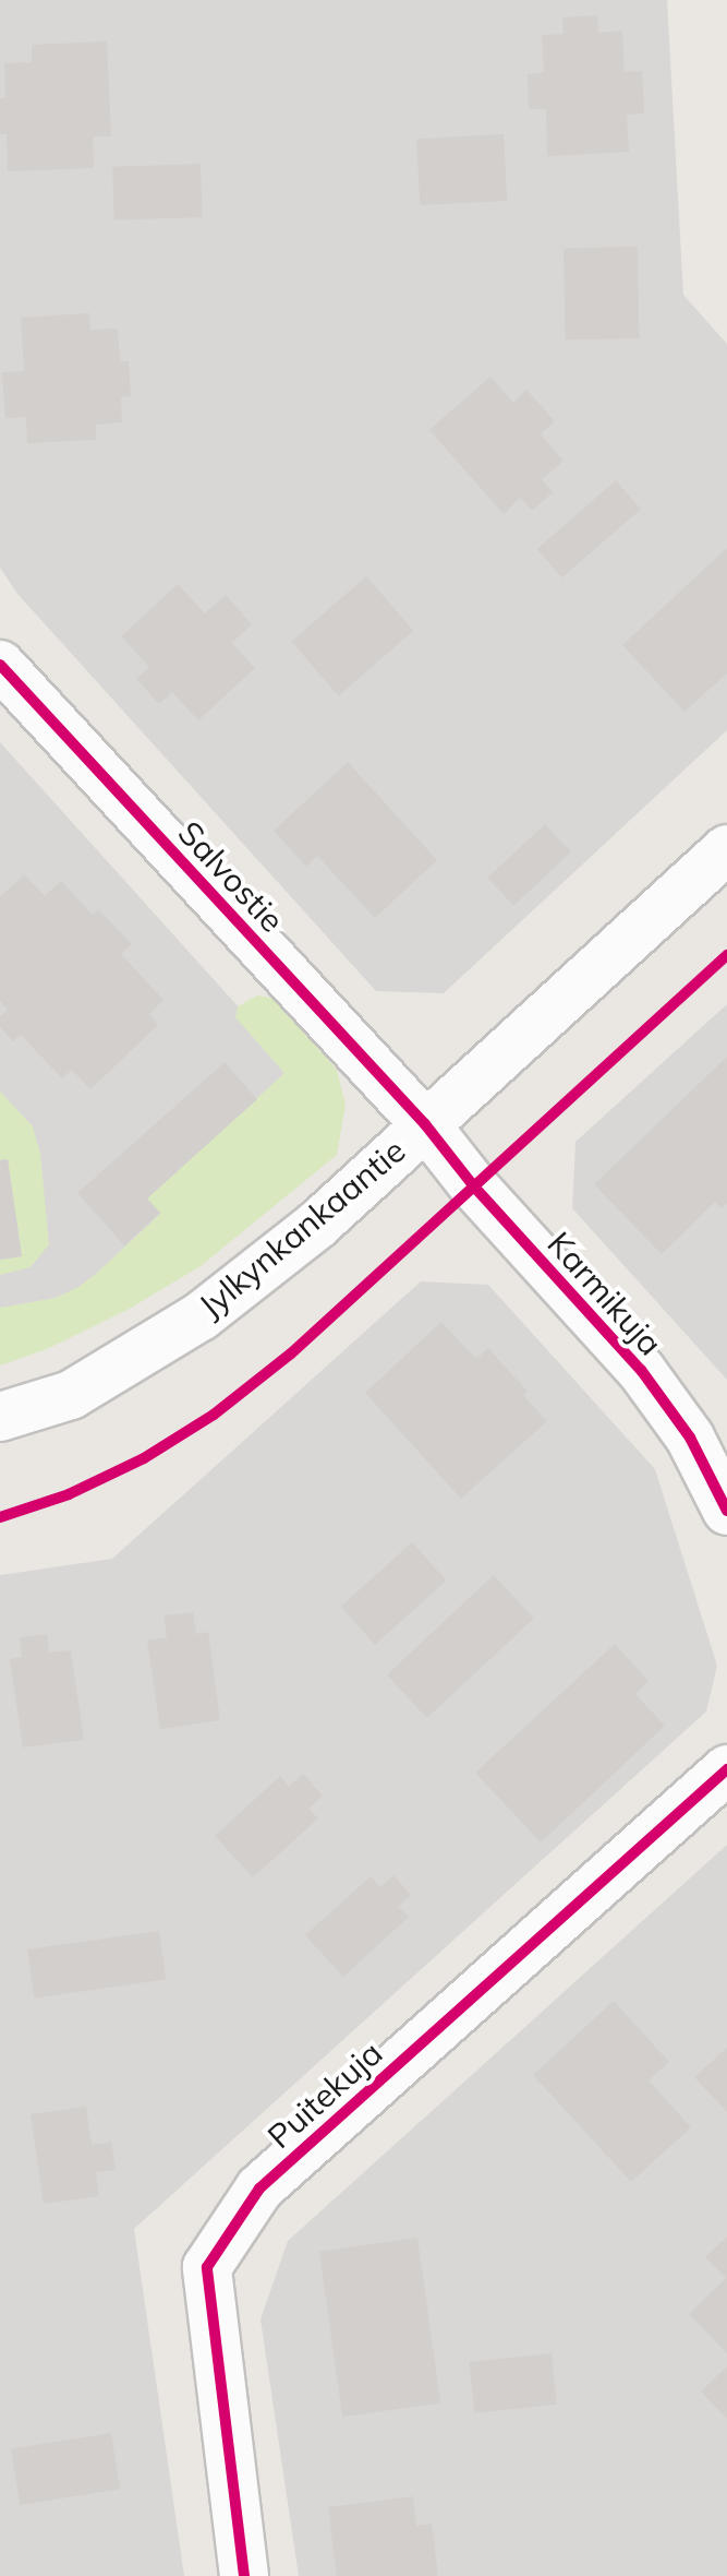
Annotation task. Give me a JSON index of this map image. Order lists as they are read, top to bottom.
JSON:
{
  "streets": {
    "street": [
      "Salvostie",
      "Jylkynkankaantie",
      "Karmikuja",
      "Puitekuja"
    ]
  },
  "crossings": [
    ["Salvostie", "Jylkynkankaantie"],
    ["Salvostie", "Karmikuja"],
    ["Jylkynkankaantie", "Karmikuja"]
  ]
}
